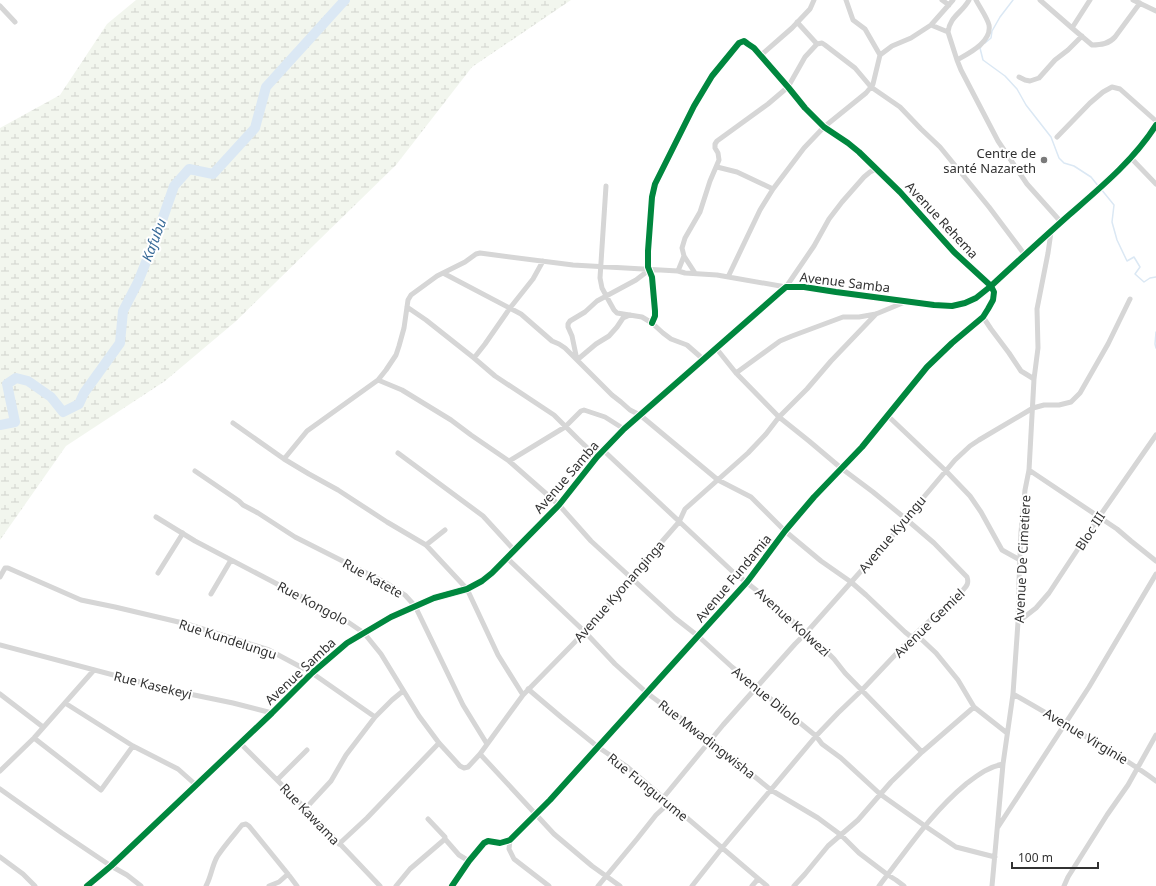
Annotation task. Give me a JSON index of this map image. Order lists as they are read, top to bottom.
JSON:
{
  "streets": {
    "street": [
      "Avenue Rehema",
      "Avenue Samba",
      "Bloc III",
      "Avenue Kyungu",
      "Avenue De Cimetiere",
      "Rue Katete",
      "Avenue Fundamia",
      "Avenue Kyonanginga",
      "Rue Kongolo",
      "Avenue Kolwezi",
      "Avenue Gemiel",
      "Rue Kundelungu",
      "Rue Kasekeyi",
      "Avenue Dilolo",
      "Avenue Virginie",
      "Rue Mwadingwisha",
      "Rue Fungurume",
      "Rue Kawama"
    ]
  },
  "crossings": [
    ["Avenue Rehema", "Avenue Samba"],
    ["Avenue Rehema", "Avenue Fundamia"],
    ["Avenue Samba", "Avenue De Cimetiere"],
    ["Avenue Samba", "Rue Katete"],
    ["Avenue Samba", "Avenue Fundamia"],
    ["Avenue Samba", "Rue Kongolo"],
    ["Avenue Samba", "Avenue Kolwezi"],
    ["Avenue Samba", "Avenue Gemiel"],
    ["Avenue Samba", "Rue Kundelungu"],
    ["Avenue Samba", "Rue Kasekeyi"],
    ["Avenue Samba", "Avenue Dilolo"],
    ["Avenue Samba", "Rue Mwadingwisha"],
    ["Avenue Samba", "Rue Kawama"],
    ["Bloc III", "Avenue De Cimetiere"],
    ["Avenue Kyungu", "Avenue De Cimetiere"],
    ["Avenue Kyungu", "Avenue Kolwezi"],
    ["Avenue Kyungu", "Avenue Gemiel"],
    ["Avenue Kyungu", "Avenue Dilolo"],
    ["Avenue Kyungu", "Rue Mwadingwisha"],
    ["Avenue Kyungu", "Rue Fungurume"],
    ["Avenue De Cimetiere", "Avenue Dilolo"],
    ["Avenue De Cimetiere", "Avenue Virginie"],
    ["Rue Katete", "Avenue Kyonanginga"],
    ["Avenue Fundamia", "Avenue Kolwezi"],
    ["Avenue Fundamia", "Avenue Gemiel"],
    ["Avenue Fundamia", "Avenue Dilolo"],
    ["Avenue Fundamia", "Rue Mwadingwisha"],
    ["Avenue Fundamia", "Rue Fungurume"],
    ["Avenue Kyonanginga", "Rue Kongolo"],
    ["Avenue Kyonanginga", "Avenue Kolwezi"],
    ["Avenue Kyonanginga", "Avenue Gemiel"],
    ["Avenue Kyonanginga", "Avenue Dilolo"],
    ["Avenue Kyonanginga", "Rue Mwadingwisha"],
    ["Avenue Kyonanginga", "Rue Fungurume"],
    ["Avenue Kolwezi", "Avenue Gemiel"],
    ["Avenue Gemiel", "Avenue Dilolo"],
    ["Avenue Gemiel", "Rue Mwadingwisha"],
    ["Avenue Gemiel", "Rue Fungurume"]
  ],
  "water": ["Kafubu"],
  "places": ["Centre de santé Nazareth"],
  "scale_bar": "100 m"
}
